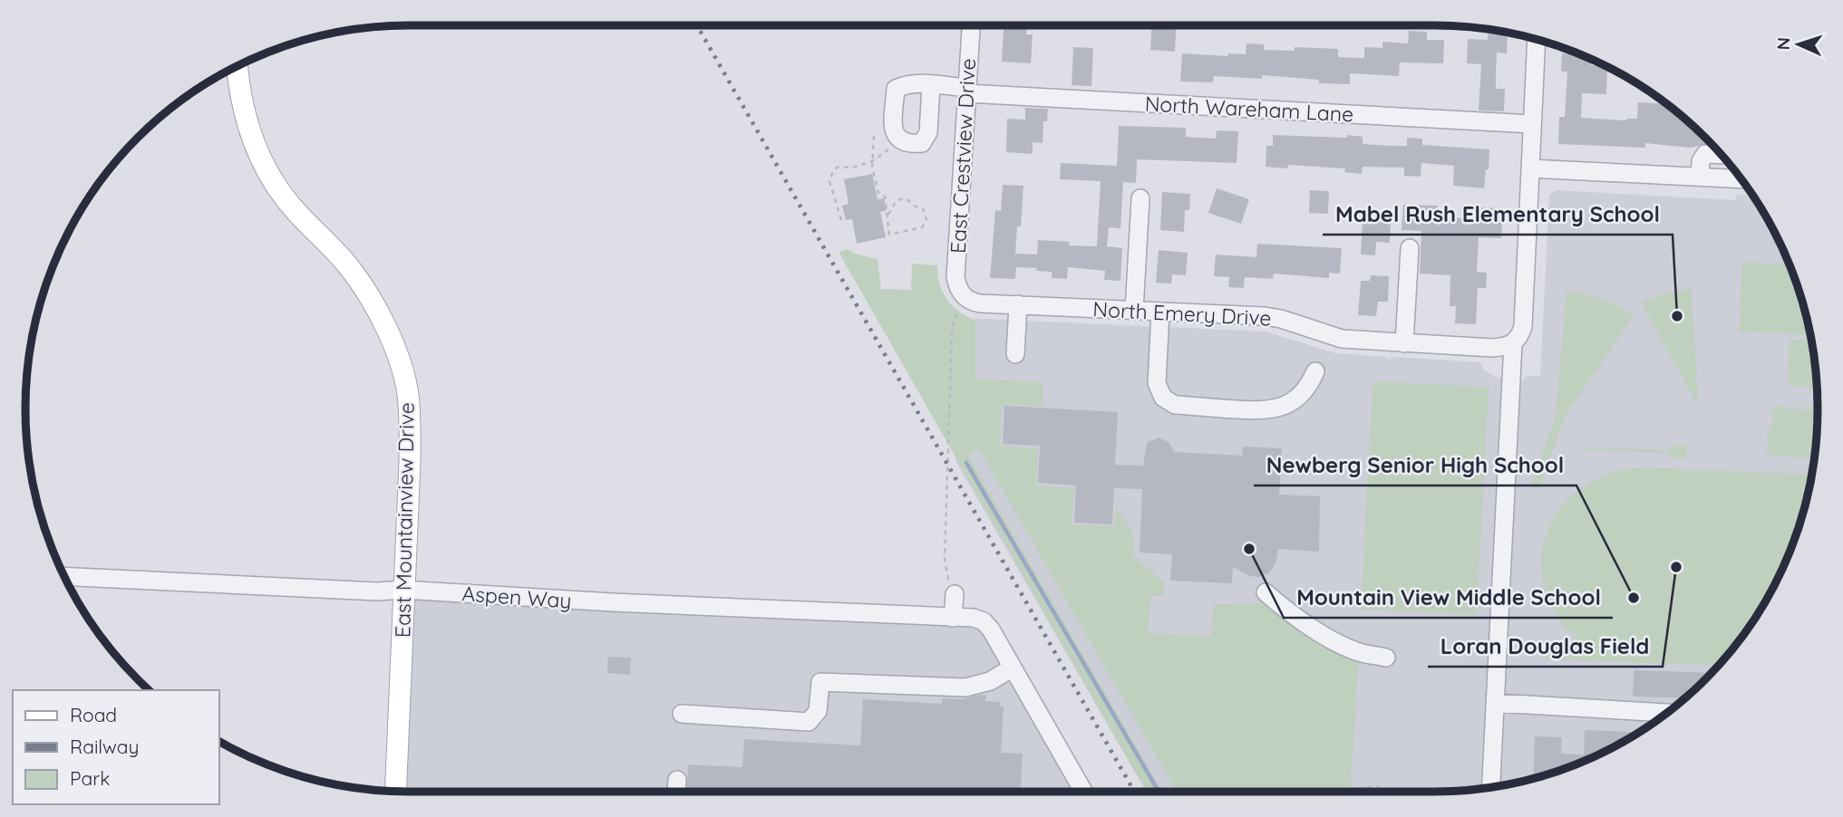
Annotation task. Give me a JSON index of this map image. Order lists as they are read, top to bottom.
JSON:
{
  "streets": {
    "main road": ["East Mountainview Drive"],
    "street": [
      "North Wareham Lane",
      "East Crestview Drive",
      "North Emery Drive",
      "Aspen Way"
    ]
  },
  "crossings": [
    ["North Wareham Lane", "East Crestview Drive"],
    ["East Crestview Drive", "North Emery Drive"],
    ["East Mountainview Drive", "Aspen Way"]
  ],
  "places": [
    "Mabel Rush Elementary School",
    "Mountain View Middle School",
    "Loran Douglas Field",
    "Newberg Senior High School"
  ],
  "legend": ["Road", "Railway", "Park"],
  "north": "left"
}
